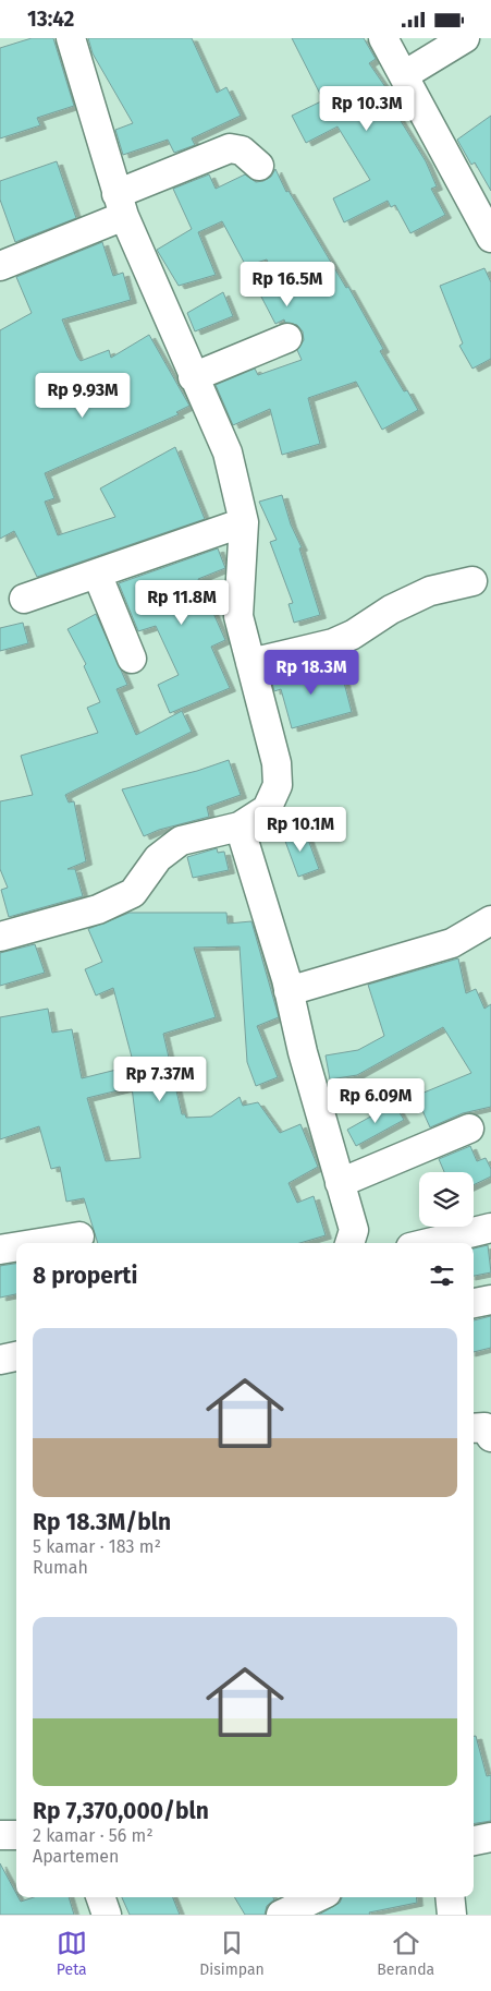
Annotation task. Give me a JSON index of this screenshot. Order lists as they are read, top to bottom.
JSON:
{
  "page": {
    "status": "13:42",
    "price": [
      "Rp 10.3M",
      "Rp 16.5M",
      "Rp 9.93M",
      "Rp 11.8M",
      "Rp 18.3M",
      "Rp 10.1M",
      "Rp 7.37M",
      "Rp 6.09M"
    ],
    "heading": "8 properti",
    "list": [
      {
        "name": "Rp 18.3M/bln",
        "note": "5 kamar · 183 m² · Rumah"
      },
      {
        "name": "Rp 7,370,000/bln",
        "note": "2 kamar · 56 m² · Apartemen"
      }
    ],
    "tabs": ["Peta", "Disimpan", "Beranda"]
  }
}
